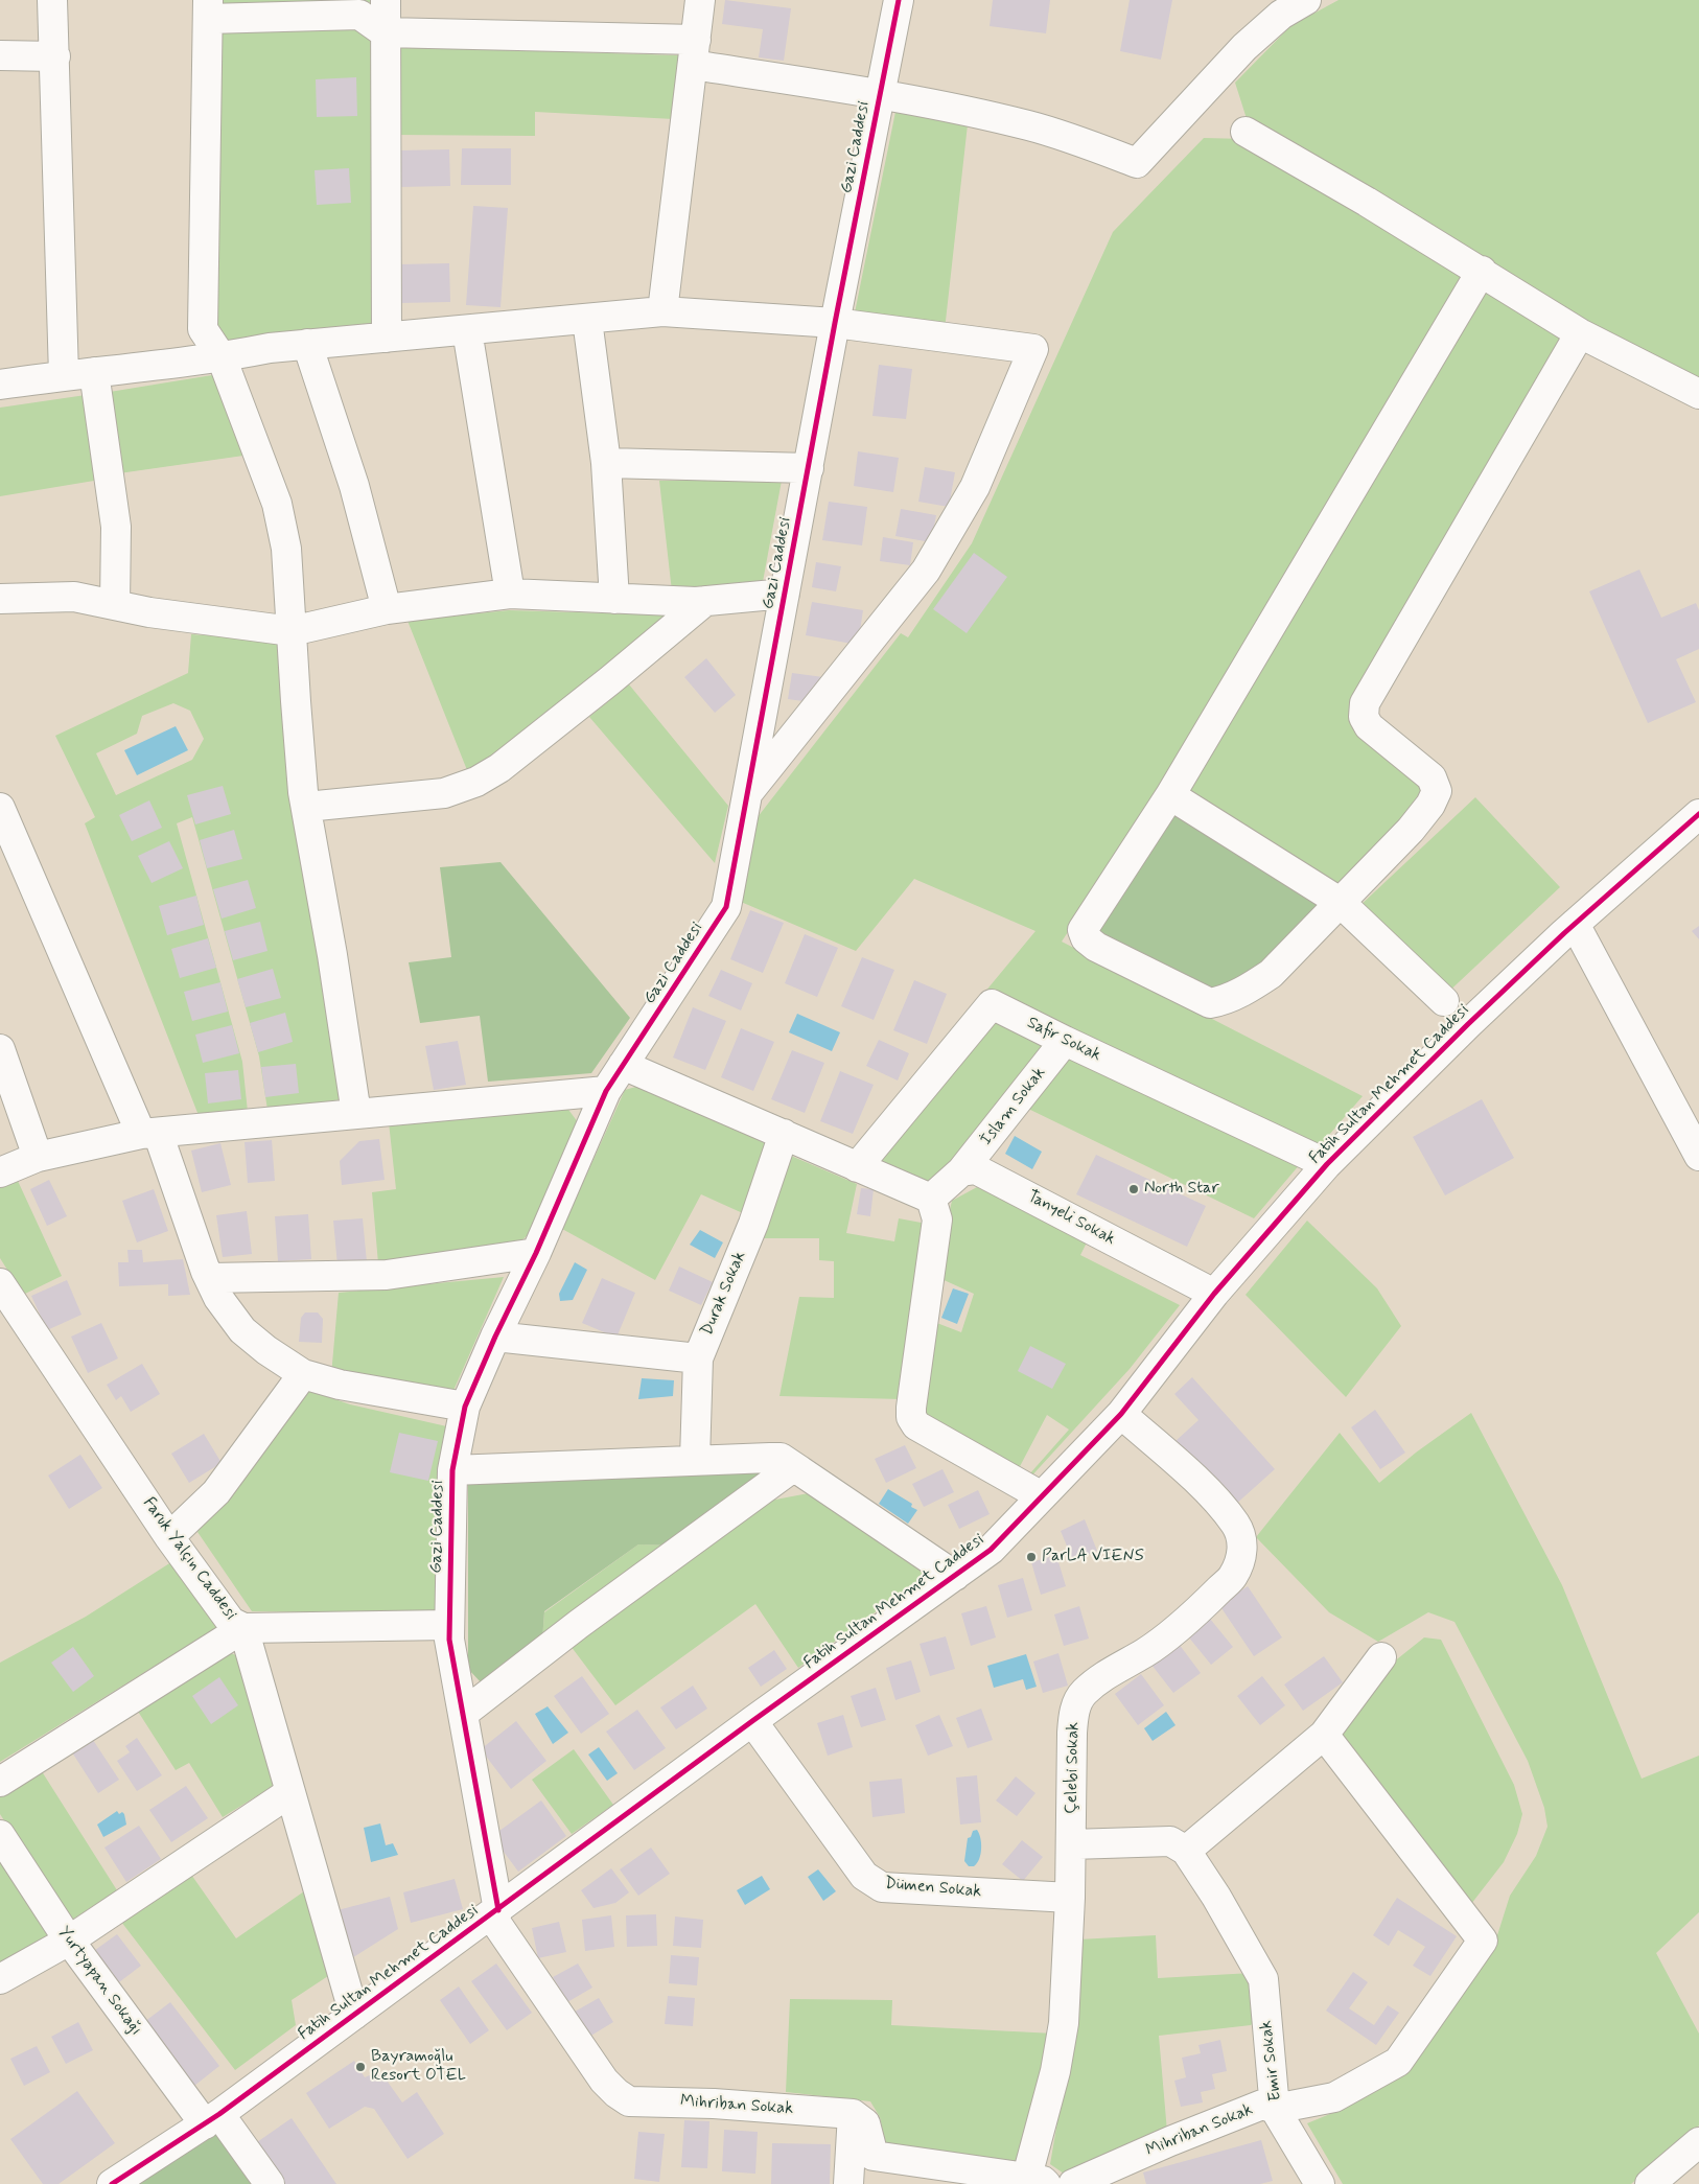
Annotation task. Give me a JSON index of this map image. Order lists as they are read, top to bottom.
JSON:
{
  "streets": {
    "street": [
      "Gazi Caddesi",
      "Safir Sokak",
      "Fatih Sultan Mehmet Caddesi",
      "İslam Sokak",
      "Tanyeli Sokak",
      "Durak Sokak",
      "Faruk Yalçın Caddesi",
      "Çelebi Sokak",
      "Dümen Sokak",
      "Yurtyapan Sokağı",
      "Emir Sokak",
      "Mihriban Sokak"
    ]
  },
  "crossings": [
    ["Gazi Caddesi", "Fatih Sultan Mehmet Caddesi"],
    ["Gazi Caddesi", "Mihriban Sokak"],
    ["Safir Sokak", "Fatih Sultan Mehmet Caddesi"],
    ["Safir Sokak", "İslam Sokak"],
    ["Fatih Sultan Mehmet Caddesi", "Tanyeli Sokak"],
    ["Fatih Sultan Mehmet Caddesi", "Faruk Yalçın Caddesi"],
    ["Fatih Sultan Mehmet Caddesi", "Çelebi Sokak"],
    ["Fatih Sultan Mehmet Caddesi", "Dümen Sokak"],
    ["Fatih Sultan Mehmet Caddesi", "Yurtyapan Sokağı"],
    ["Fatih Sultan Mehmet Caddesi", "Mihriban Sokak"],
    ["İslam Sokak", "Tanyeli Sokak"],
    ["Çelebi Sokak", "Dümen Sokak"],
    ["Emir Sokak", "Mihriban Sokak"]
  ],
  "places": ["North Star", "ParLA VIENS", "Bayramoğlu Resort OTEL"]
}
